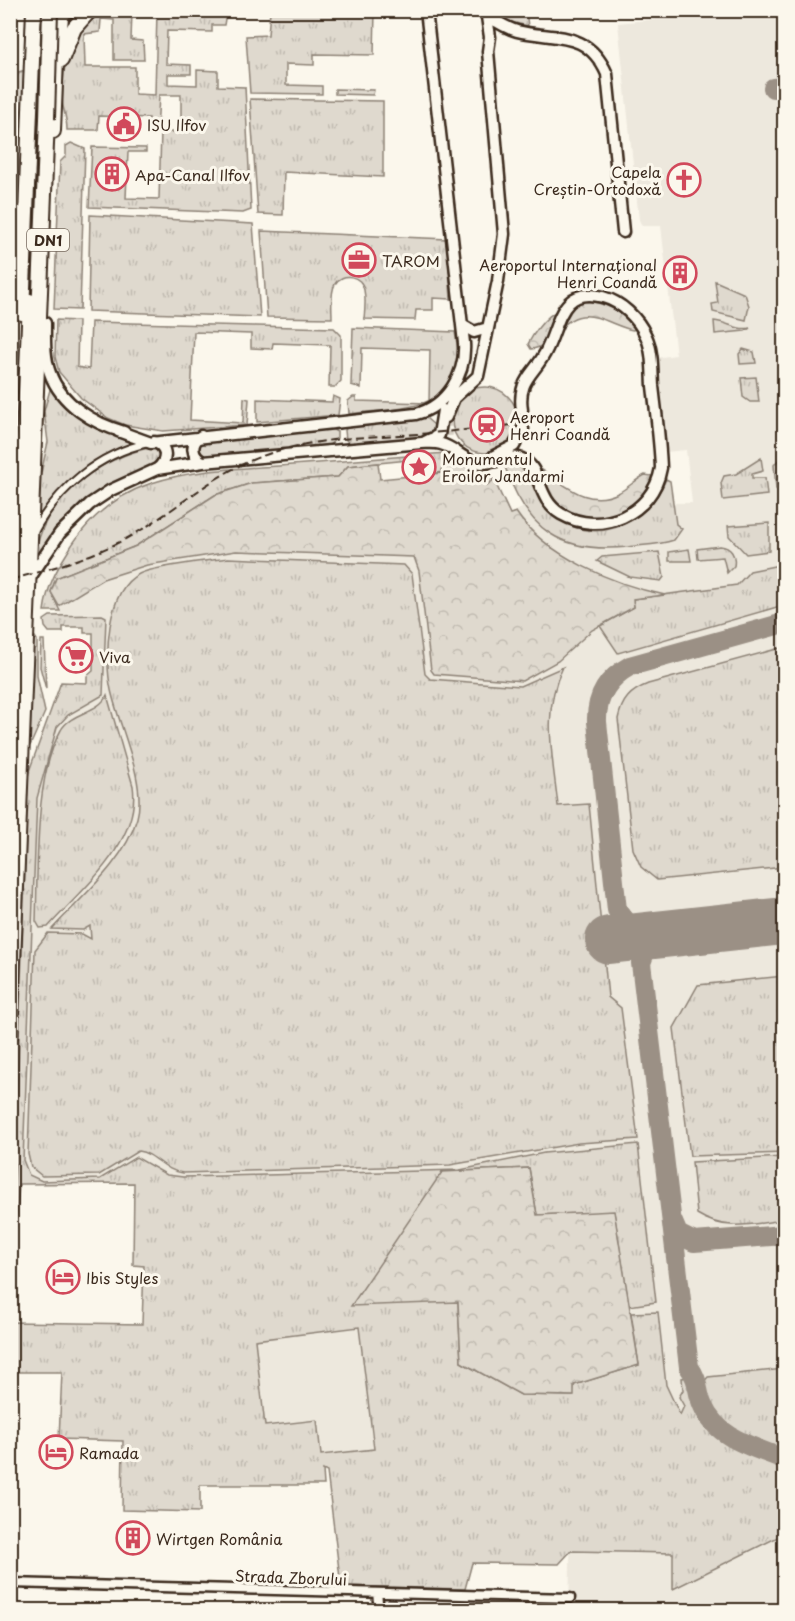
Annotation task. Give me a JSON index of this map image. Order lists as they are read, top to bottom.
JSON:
{
  "streets": {
    "highway": ["DN1"],
    "street": ["Strada Zborului"]
  },
  "places": {
    "public building": ["ISU Ilfov"],
    "building": ["Apa-Canal Ilfov", "Aeroportul Internațional Henri Coandă", "Wirtgen România"],
    "church": ["Capela Creștin-Ortodoxă"],
    "office": ["TAROM"],
    "station": ["Aeroport Henri Coandă"],
    "place": ["Monumentul Eroilor Jandarmi"],
    "supermarket": ["Viva"],
    "hotel": ["Ibis Styles", "Ramada"]
  }
}
